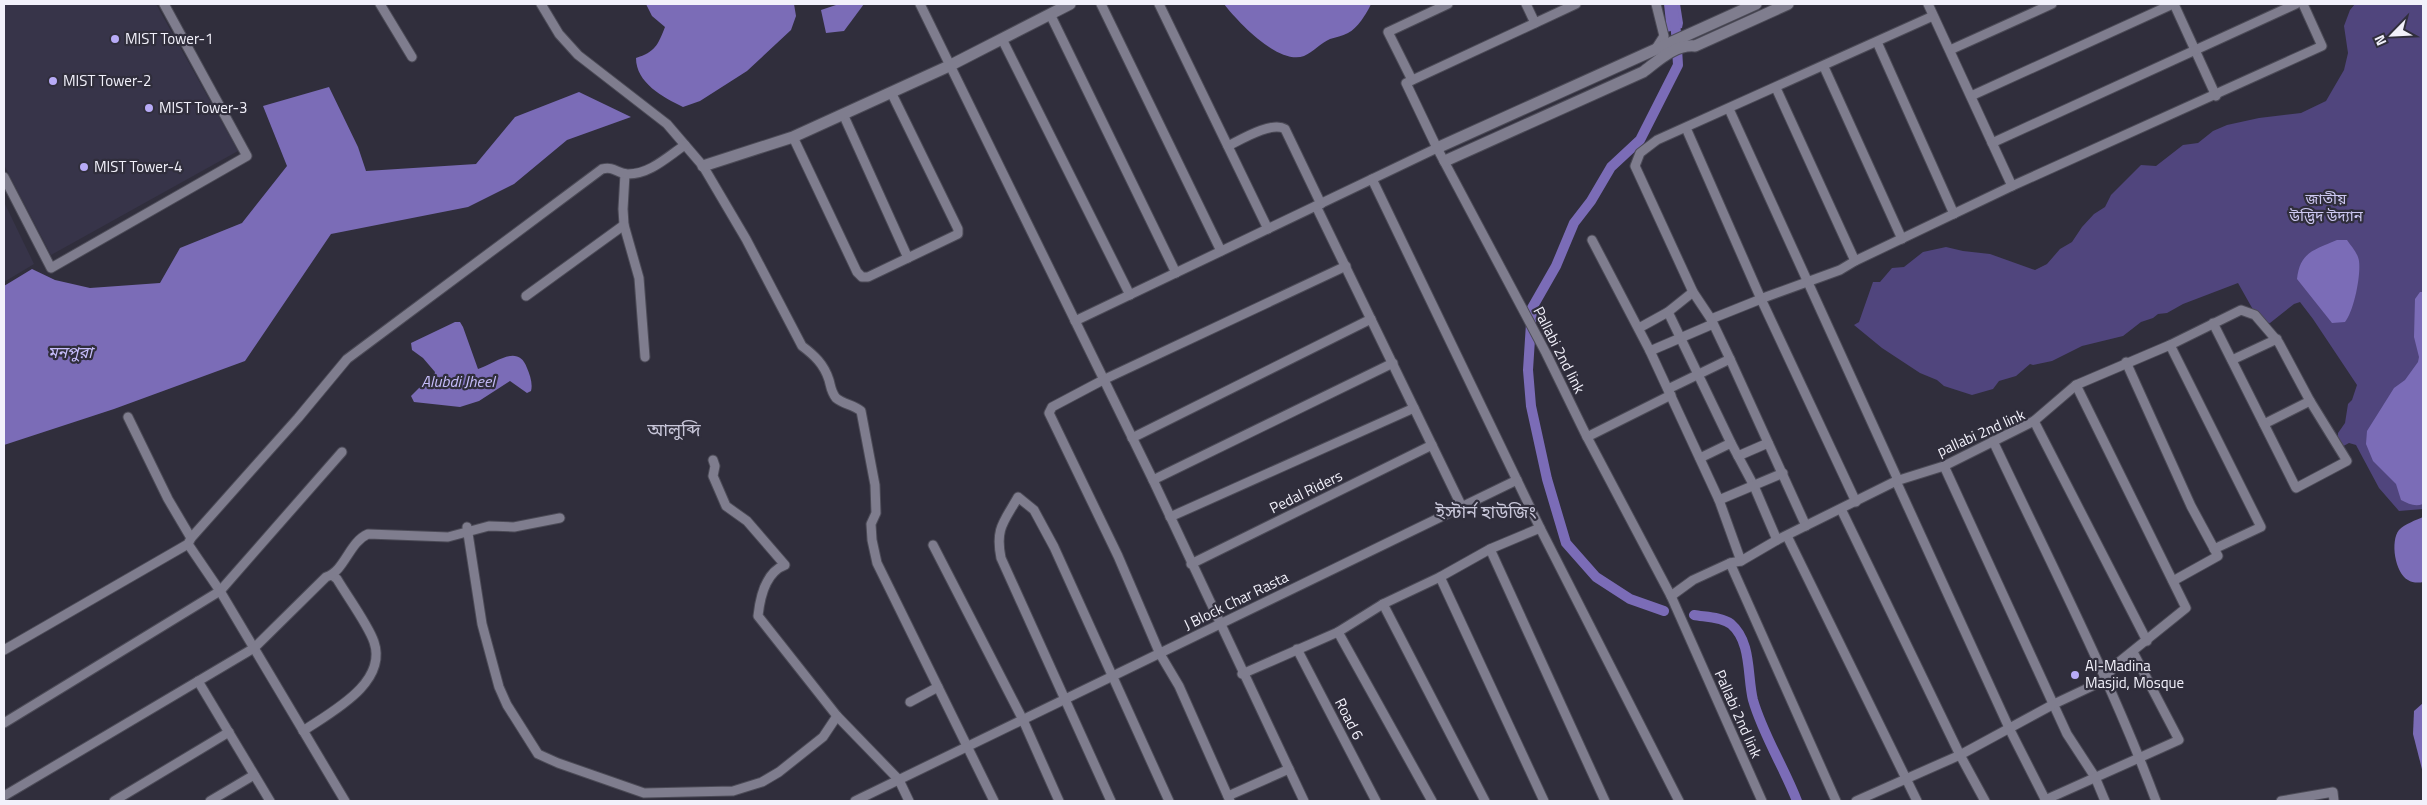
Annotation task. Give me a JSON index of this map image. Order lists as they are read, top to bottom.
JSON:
{
  "streets": {
    "street": [
      "Pallabi 2nd link",
      "pallabi 2nd link",
      "Pedal Riders",
      "J Block Char Rasta",
      "Road 6"
    ]
  },
  "crossings": [
    ["Pallabi 2nd link", "pallabi 2nd link"]
  ],
  "districts": ["আলুব্দি", "ইস্টার্ন হাউজিং"],
  "water": ["মনপুরা", "Alubdi Jheel"],
  "parks": ["জাতীয় উদ্ভিদ উদ্যান"],
  "places": [
    "MIST Tower-1",
    "MIST Tower-2",
    "MIST Tower-3",
    "MIST Tower-4",
    "Al-Madina Masjid, Mosque"
  ],
  "north": "bottom left"
}
